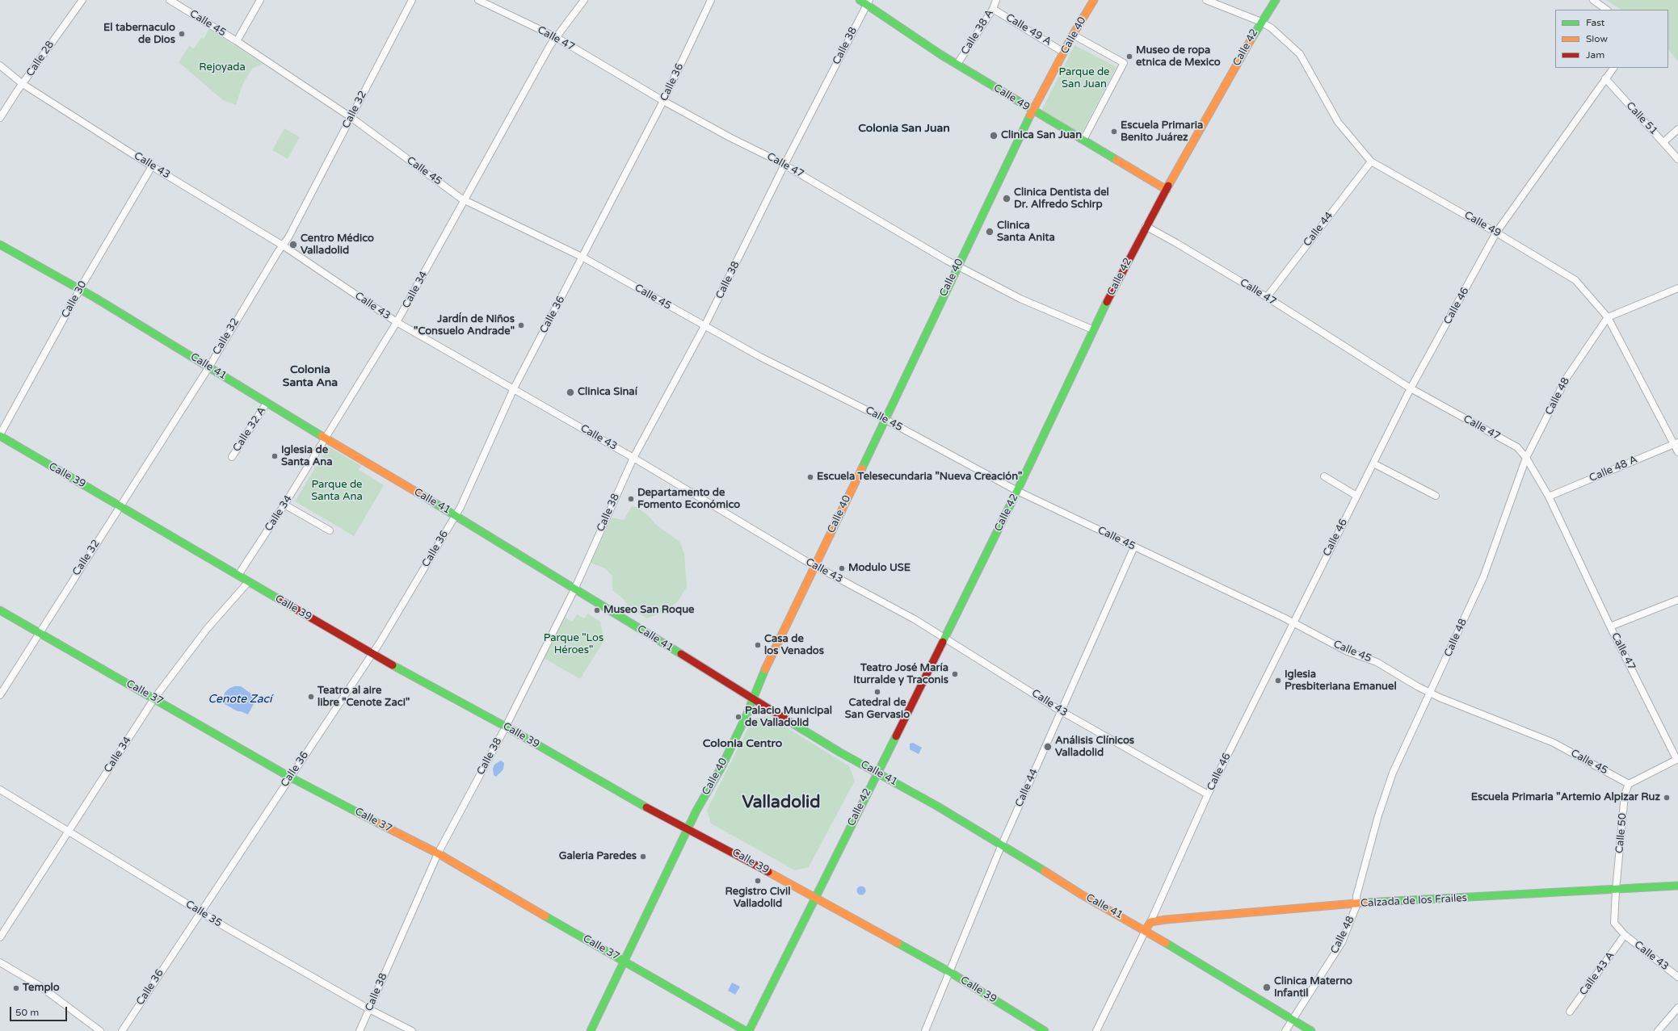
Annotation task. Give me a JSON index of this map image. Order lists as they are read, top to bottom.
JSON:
{
  "streets": {
    "main road": [
      "Calle 40",
      "Calle 42",
      "Calle 49",
      "Calle 46",
      "Calle 41",
      "Calle 39",
      "Calle 37",
      "Calzada de los Frailes"
    ],
    "street": [
      "Calle 45",
      "Calle 49 A",
      "Calle 38 A",
      "Calle 47",
      "Calle 38",
      "Calle 28",
      "Calle 36",
      "Calle 32",
      "Calle 51",
      "Calle 43",
      "Calle 44",
      "Calle 34",
      "Calle 30",
      "Calle 48",
      "Calle 32 A",
      "Calle 48 A",
      "Calle 50",
      "Calle 35",
      "Calle 43 A"
    ]
  },
  "crossings": [
    ["Calle 45", "Calle 40"],
    ["Calle 45", "Calle 38"],
    ["Calle 45", "Calle 42"],
    ["Calle 45", "Calle 36"],
    ["Calle 45", "Calle 32"],
    ["Calle 45", "Calle 44"],
    ["Calle 45", "Calle 34"],
    ["Calle 45", "Calle 46"],
    ["Calle 45", "Calle 48"],
    ["Calle 45", "Calle 50"],
    ["Calle 49 A", "Calle 38 A"],
    ["Calle 49 A", "Calle 40"],
    ["Calle 38 A", "Calle 49"],
    ["Calle 40", "Calle 47"],
    ["Calle 40", "Calle 49"],
    ["Calle 40", "Calle 43"],
    ["Calle 40", "Calle 41"],
    ["Calle 40", "Calle 39"],
    ["Calle 40", "Calle 37"],
    ["Calle 47", "Calle 38"],
    ["Calle 47", "Calle 42"],
    ["Calle 47", "Calle 36"],
    ["Calle 47", "Calle 44"],
    ["Calle 47", "Calle 34"],
    ["Calle 47", "Calle 46"],
    ["Calle 47", "Calle 48"],
    ["Calle 47", "Calle 48 A"],
    ["Calle 38", "Calle 49"],
    ["Calle 38", "Calle 43"],
    ["Calle 38", "Calle 41"],
    ["Calle 38", "Calle 39"],
    ["Calle 38", "Calle 37"],
    ["Calle 38", "Calle 35"],
    ["Calle 42", "Calle 49"],
    ["Calle 42", "Calle 43"],
    ["Calle 42", "Calle 41"],
    ["Calle 42", "Calle 39"],
    ["Calle 28", "Calle 43"],
    ["Calle 36", "Calle 43"],
    ["Calle 36", "Calle 41"],
    ["Calle 36", "Calle 39"],
    ["Calle 36", "Calle 37"],
    ["Calle 36", "Calle 35"],
    ["Calle 49", "Calle 44"],
    ["Calle 49", "Calle 46"],
    ["Calle 49", "Calle 48"],
    ["Calle 49", "Calle 48 A"],
    ["Calle 32", "Calle 43"],
    ["Calle 32", "Calle 41"],
    ["Calle 32", "Calle 39"],
    ["Calle 32", "Calle 37"],
    ["Calle 51", "Calle 46"],
    ["Calle 43", "Calle 44"],
    ["Calle 43", "Calle 34"],
    ["Calle 43", "Calle 30"],
    ["Calle 43", "Calle 46"],
    ["Calle 43", "Calle 50"],
    ["Calle 43", "Calle 43 A"],
    ["Calle 44", "Calle 41"],
    ["Calle 44", "Calle 39"],
    ["Calle 34", "Calle 41"],
    ["Calle 34", "Calle 39"],
    ["Calle 34", "Calle 37"],
    ["Calle 34", "Calle 35"],
    ["Calle 30", "Calle 41"],
    ["Calle 30", "Calle 39"],
    ["Calle 46", "Calle 41"],
    ["Calle 46", "Calzada de los Frailes"],
    ["Calle 41", "Calle 48"],
    ["Calle 41", "Calle 32 A"],
    ["Calle 48", "Calzada de los Frailes"],
    ["Calle 50", "Calzada de los Frailes"],
    ["Calle 50", "Calle 43 A"]
  ],
  "districts": [
    "Colonia San Juan",
    "Colonia Santa Ana",
    "Colonia Centro",
    "Valladolid"
  ],
  "water": ["Cenote Zací"],
  "parks": [
    "Rejoyada",
    "Parque de San Juan",
    "Parque de Santa Ana",
    "Parque \"Los Héroes\""
  ],
  "places": [
    "El tabernaculo de Dios",
    "Museo de ropa etnica de Mexico",
    "Escuela Primaria Benito Juárez",
    "Clinica San Juan",
    "Clinica Dentista del Dr. Alfredo Schirp",
    "Clinica Santa Anita",
    "Centro Médico Valladolid",
    "JardÍn de Niños \"Consuelo Andrade\"",
    "Clinica Sinaí",
    "Iglesia de Santa Ana",
    "Escuela Telesecundaria \"Nueva Creación\"",
    "Departamento de Fomento Económico",
    "Modulo USE",
    "Museo San Roque",
    "Casa de los Venados",
    "Teatro José María Iturralde y Traconis",
    "Iglesia Presbiteriana Emanuel",
    "Catedral de San Gervasio",
    "Teatro al aire libre \"Cenote Zaci\"",
    "Palacio Municipal de Valladolid",
    "Análisis Clínicos Valladolid",
    "Escuela Primaria \"Artemio Alpizar Ruz",
    "Galeria Paredes",
    "Registro Civil Valladolid",
    "Clinica Materno Infantil",
    "Templo"
  ],
  "legend": ["Fast", "Slow", "Jam"],
  "scale_bar": "50 m"
}
